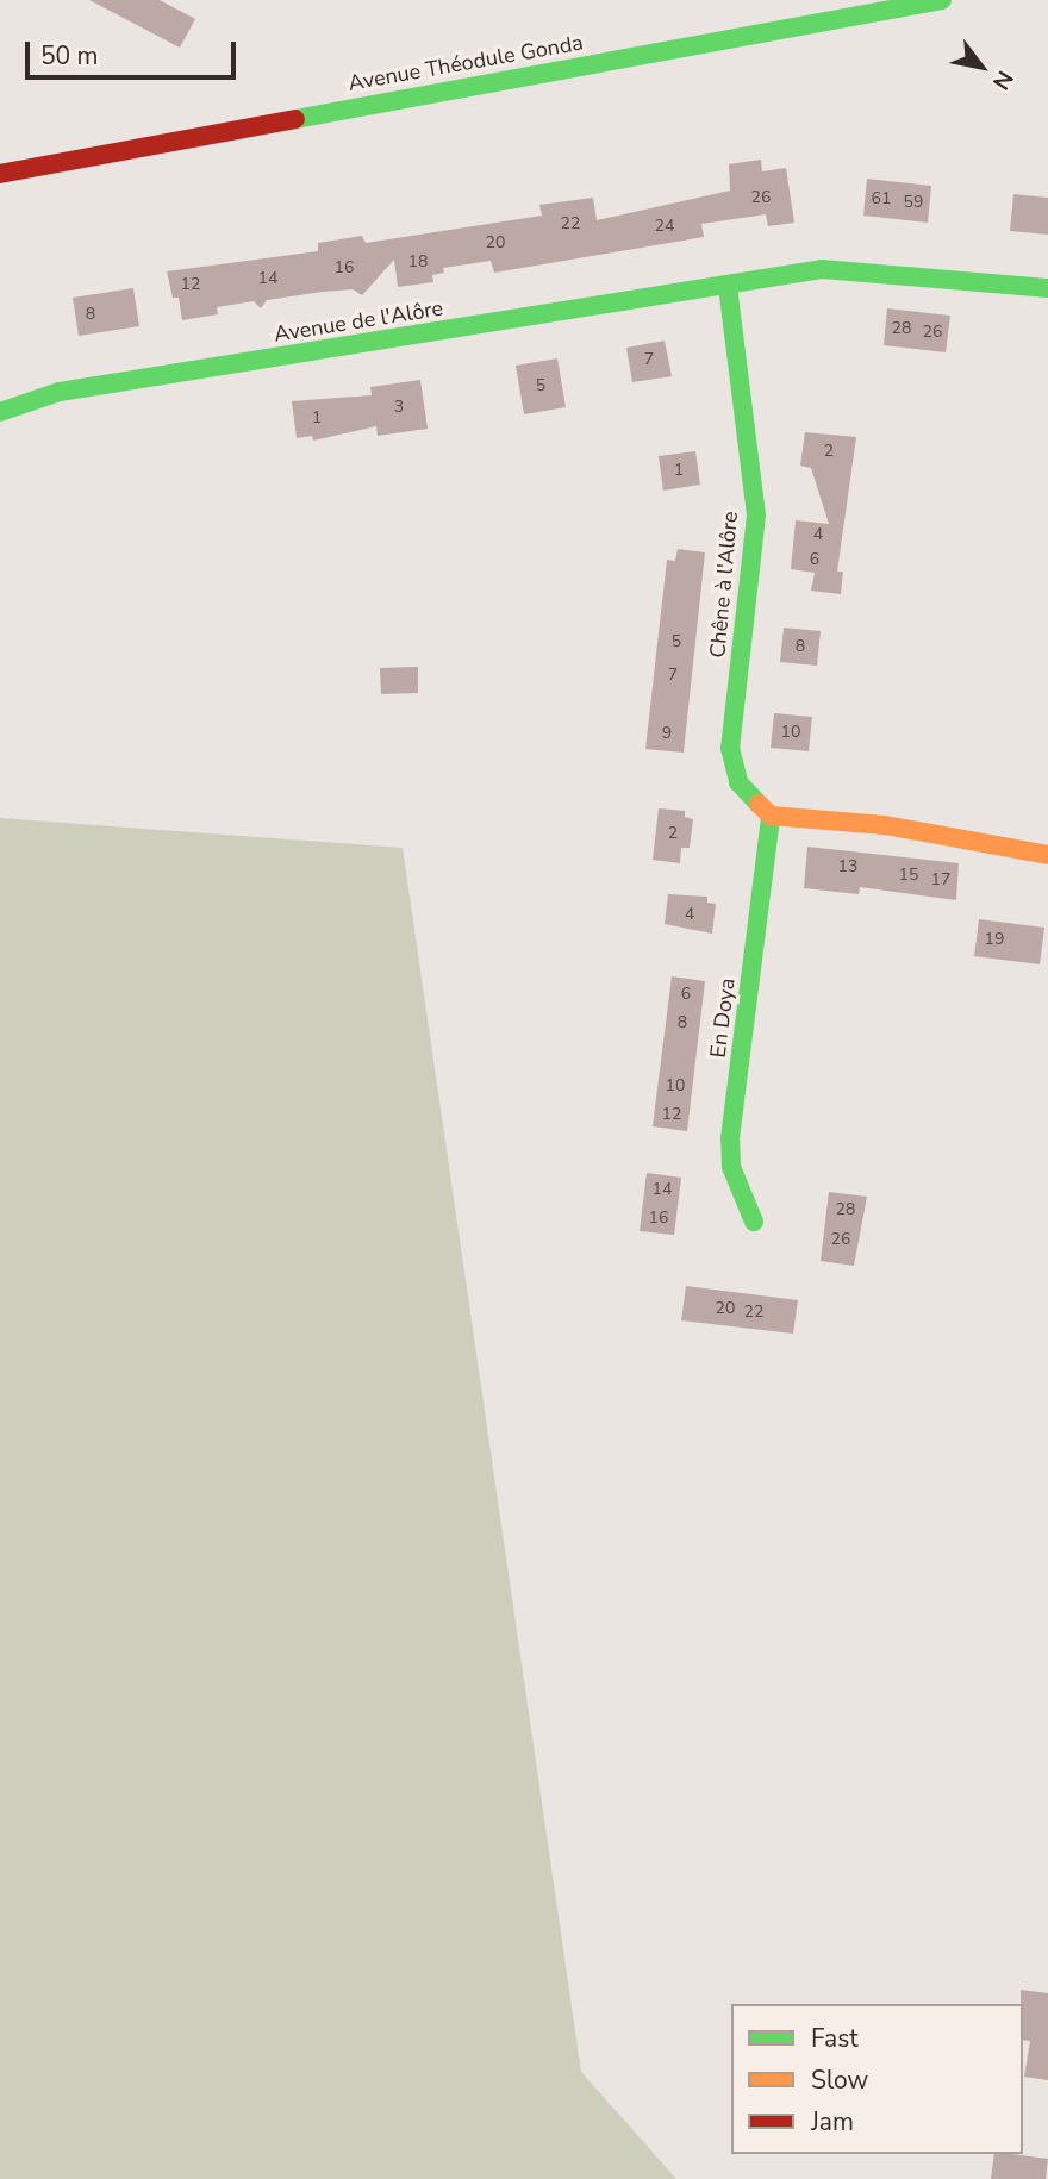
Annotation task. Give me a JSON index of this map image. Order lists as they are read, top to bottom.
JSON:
{
  "streets": {
    "street": [
      "Avenue Théodule Gonda",
      "Avenue de l'Alôre",
      "Chêne à l'Alôre",
      "En Doya"
    ]
  },
  "crossings": [
    ["Avenue de l'Alôre", "Chêne à l'Alôre"],
    ["Chêne à l'Alôre", "En Doya"]
  ],
  "house_numbers": [
    "26",
    "61",
    "59",
    "22",
    "24",
    "20",
    "18",
    "16",
    "14",
    "12",
    "8",
    "28",
    "26",
    "7",
    "5",
    "3",
    "1",
    "2",
    "1",
    "4",
    "6",
    "5",
    "8",
    "7",
    "10",
    "9",
    "2",
    "13",
    "15",
    "17",
    "4",
    "19",
    "6",
    "8",
    "10",
    "12",
    "14",
    "28",
    "16",
    "26",
    "20",
    "22"
  ],
  "legend": ["Fast", "Slow", "Jam"],
  "scale_bar": "50 m",
  "north": "bottom right"
}
